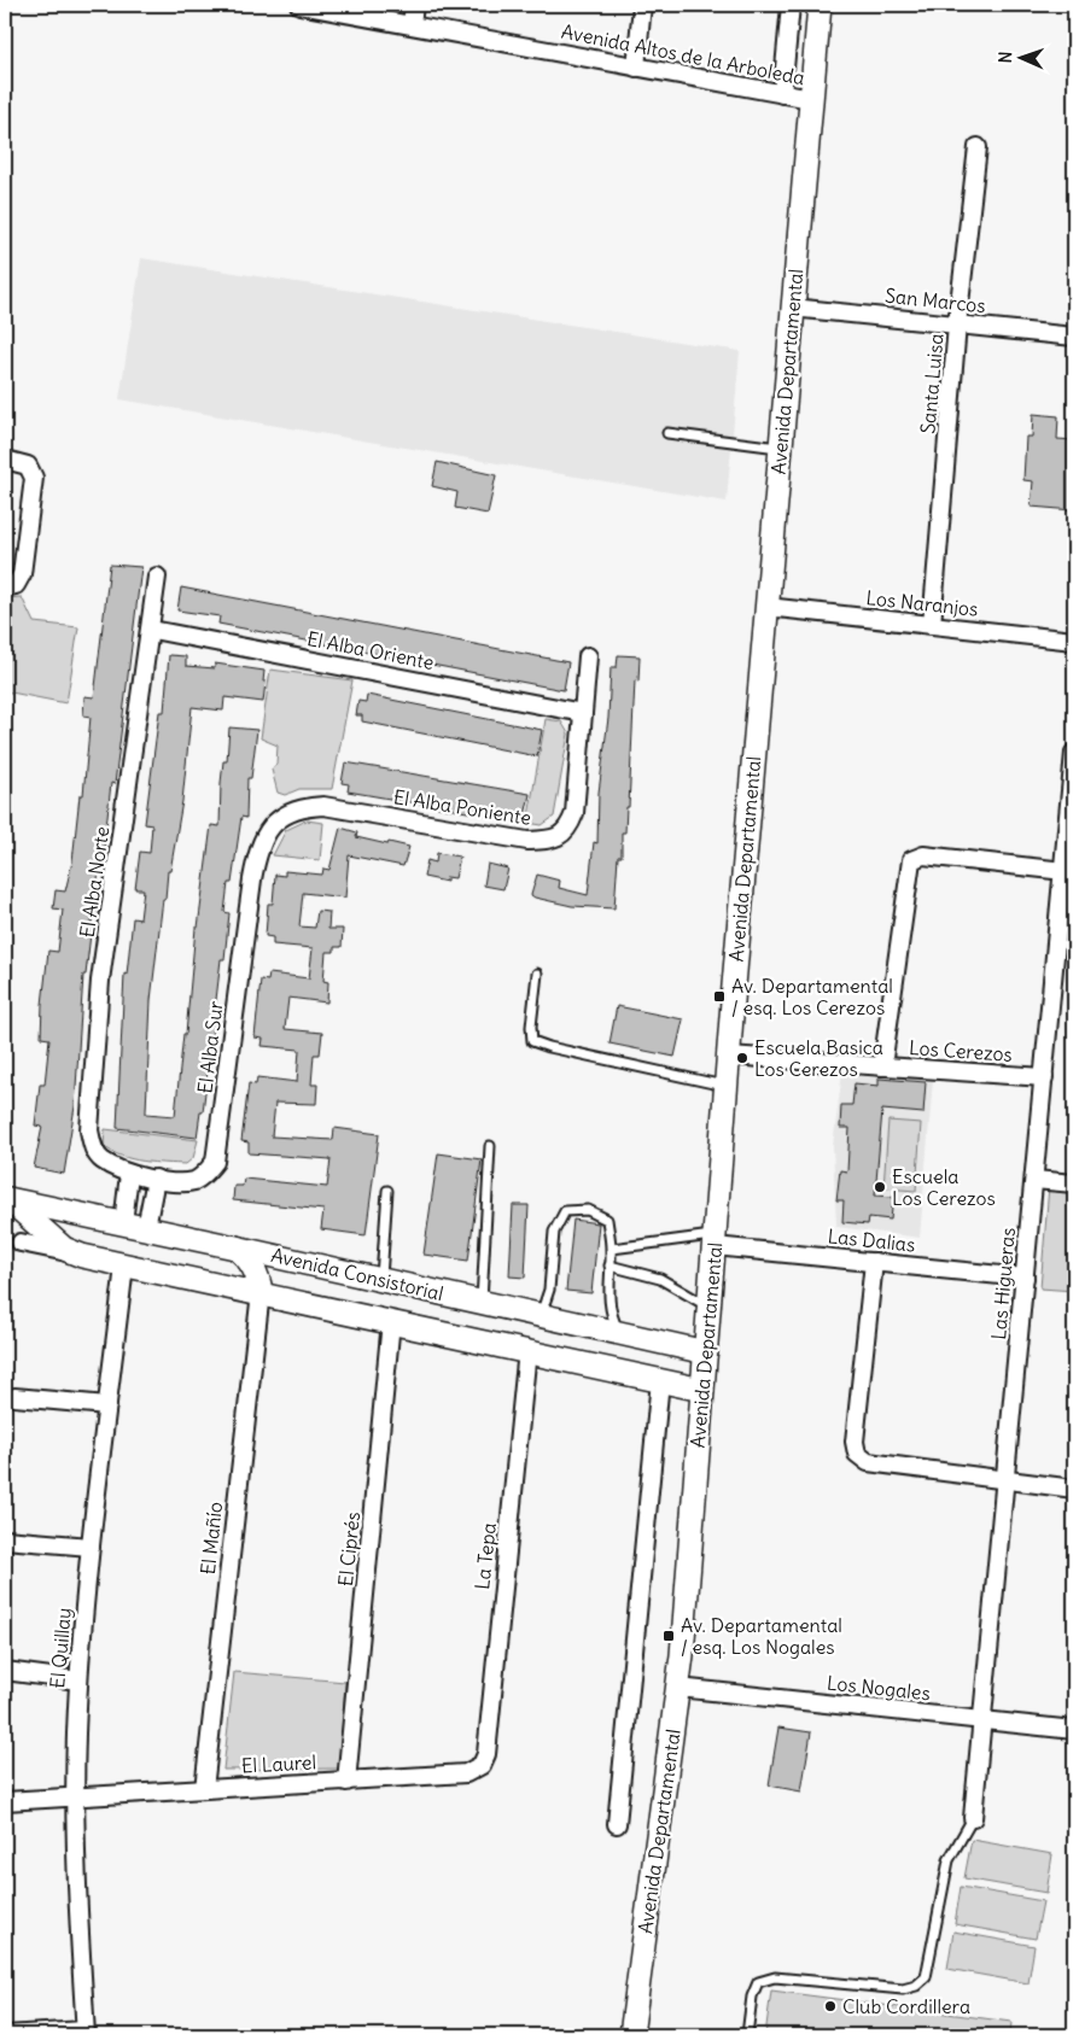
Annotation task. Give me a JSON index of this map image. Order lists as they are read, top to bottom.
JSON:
{
  "streets": {
    "street": [
      "Avenida Altos de la Arboleda",
      "San Marcos",
      "Avenida Departamental",
      "Santa Luisa",
      "Los Naranjos",
      "El Alba Oriente",
      "El Alba Poniente",
      "El Alba Norte",
      "El Alba Sur",
      "Los Cerezos",
      "Las Dalias",
      "Avenida Consistorial",
      "Las Higueras",
      "El Mañío",
      "El Ciprés",
      "La Tepa",
      "El Quillay",
      "Los Nogales",
      "El Laurel"
    ]
  },
  "crossings": [
    ["Avenida Altos de la Arboleda", "Avenida Departamental"],
    ["San Marcos", "Avenida Departamental"],
    ["San Marcos", "Santa Luisa"],
    ["Avenida Departamental", "Los Naranjos"],
    ["Avenida Departamental", "Los Cerezos"],
    ["Avenida Departamental", "Las Dalias"],
    ["Avenida Departamental", "Avenida Consistorial"],
    ["Avenida Departamental", "Los Nogales"],
    ["Santa Luisa", "Los Naranjos"],
    ["El Alba Oriente", "El Alba Poniente"],
    ["El Alba Oriente", "El Alba Norte"],
    ["El Alba Poniente", "El Alba Sur"],
    ["El Alba Norte", "El Alba Sur"],
    ["Los Cerezos", "Las Higueras"],
    ["Las Dalias", "Las Higueras"],
    ["Avenida Consistorial", "El Mañío"],
    ["Avenida Consistorial", "El Ciprés"],
    ["Avenida Consistorial", "La Tepa"],
    ["Avenida Consistorial", "El Quillay"],
    ["Las Higueras", "Los Nogales"],
    ["El Mañío", "El Laurel"],
    ["El Ciprés", "El Laurel"],
    ["La Tepa", "El Laurel"],
    ["El Quillay", "El Laurel"]
  ],
  "places": {
    "transit": ["Av. Departamental / esq. Los Cerezos", "Av. Departamental / esq. Los Nogales"],
    "other": ["Escuela Basica Los Cerezos", "Escuela Los Cerezos", "Club Cordillera"]
  },
  "north": "left"
}
